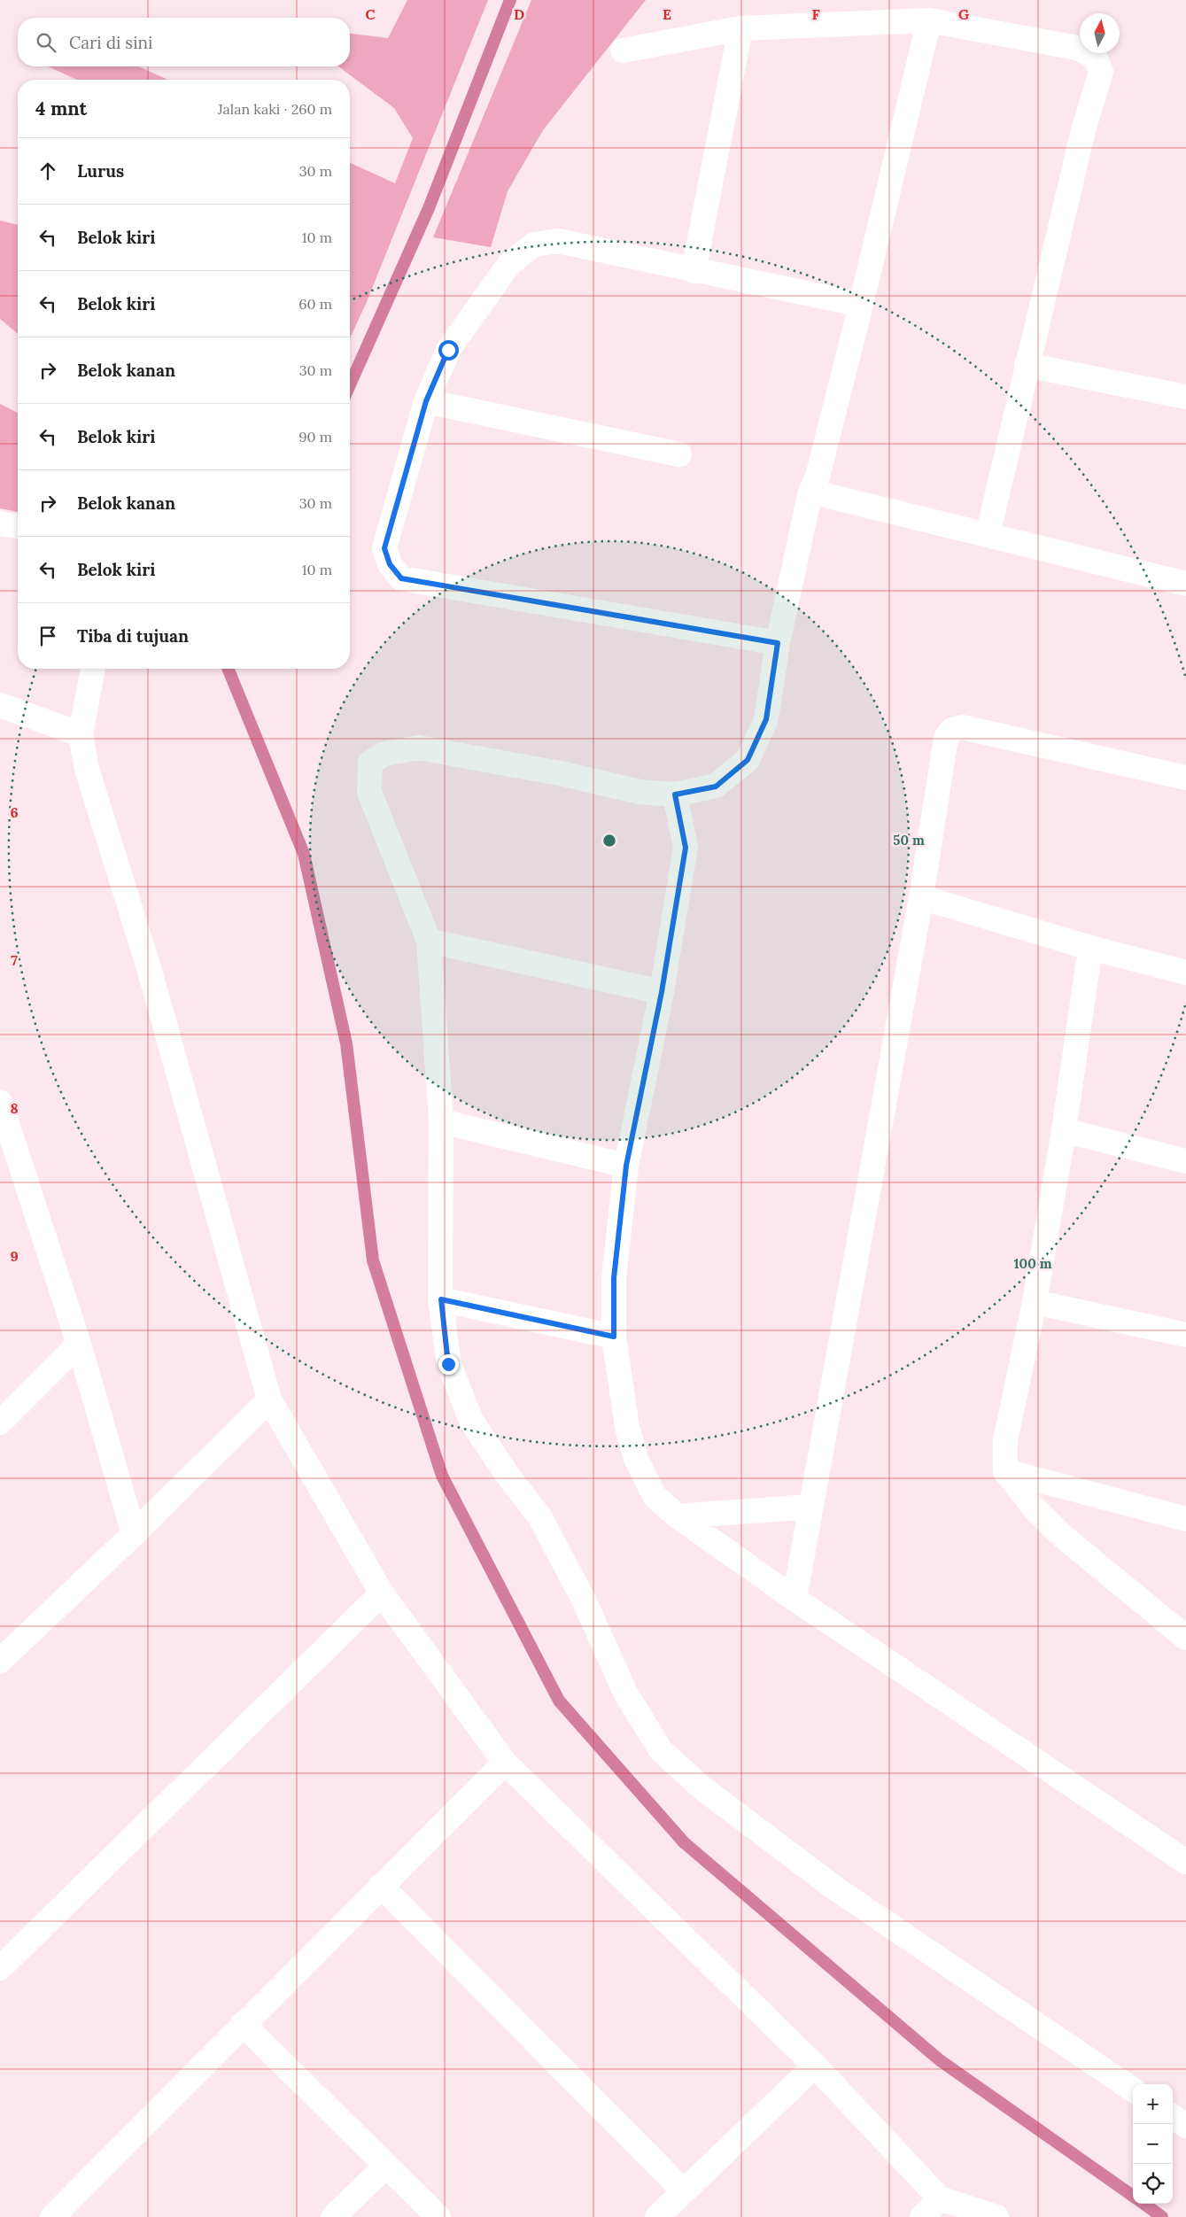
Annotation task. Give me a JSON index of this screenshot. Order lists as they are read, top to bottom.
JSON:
{
  "north": "top",
  "page": {
    "search": "Cari di sini",
    "heading": ["4 mnt", "Jalan kaki · 260 m"],
    "list": [
      ["Lurus", "30 m"],
      ["Belok kiri", "10 m"],
      ["Belok kiri", "60 m"],
      ["Belok kanan", "30 m"],
      ["Belok kiri", "90 m"],
      ["Belok kanan", "30 m"],
      ["Belok kiri", "10 m"],
      "Tiba di tujuan"
    ],
    "map_buttons": ["+", "−"]
  },
  "grid": {
    "columns": [
      "C",
      "D",
      "E",
      "F",
      "G"
    ],
    "rows": [
      "6",
      "7",
      "8",
      "9"
    ]
  },
  "rings": ["50 m", "100 m"]
}
